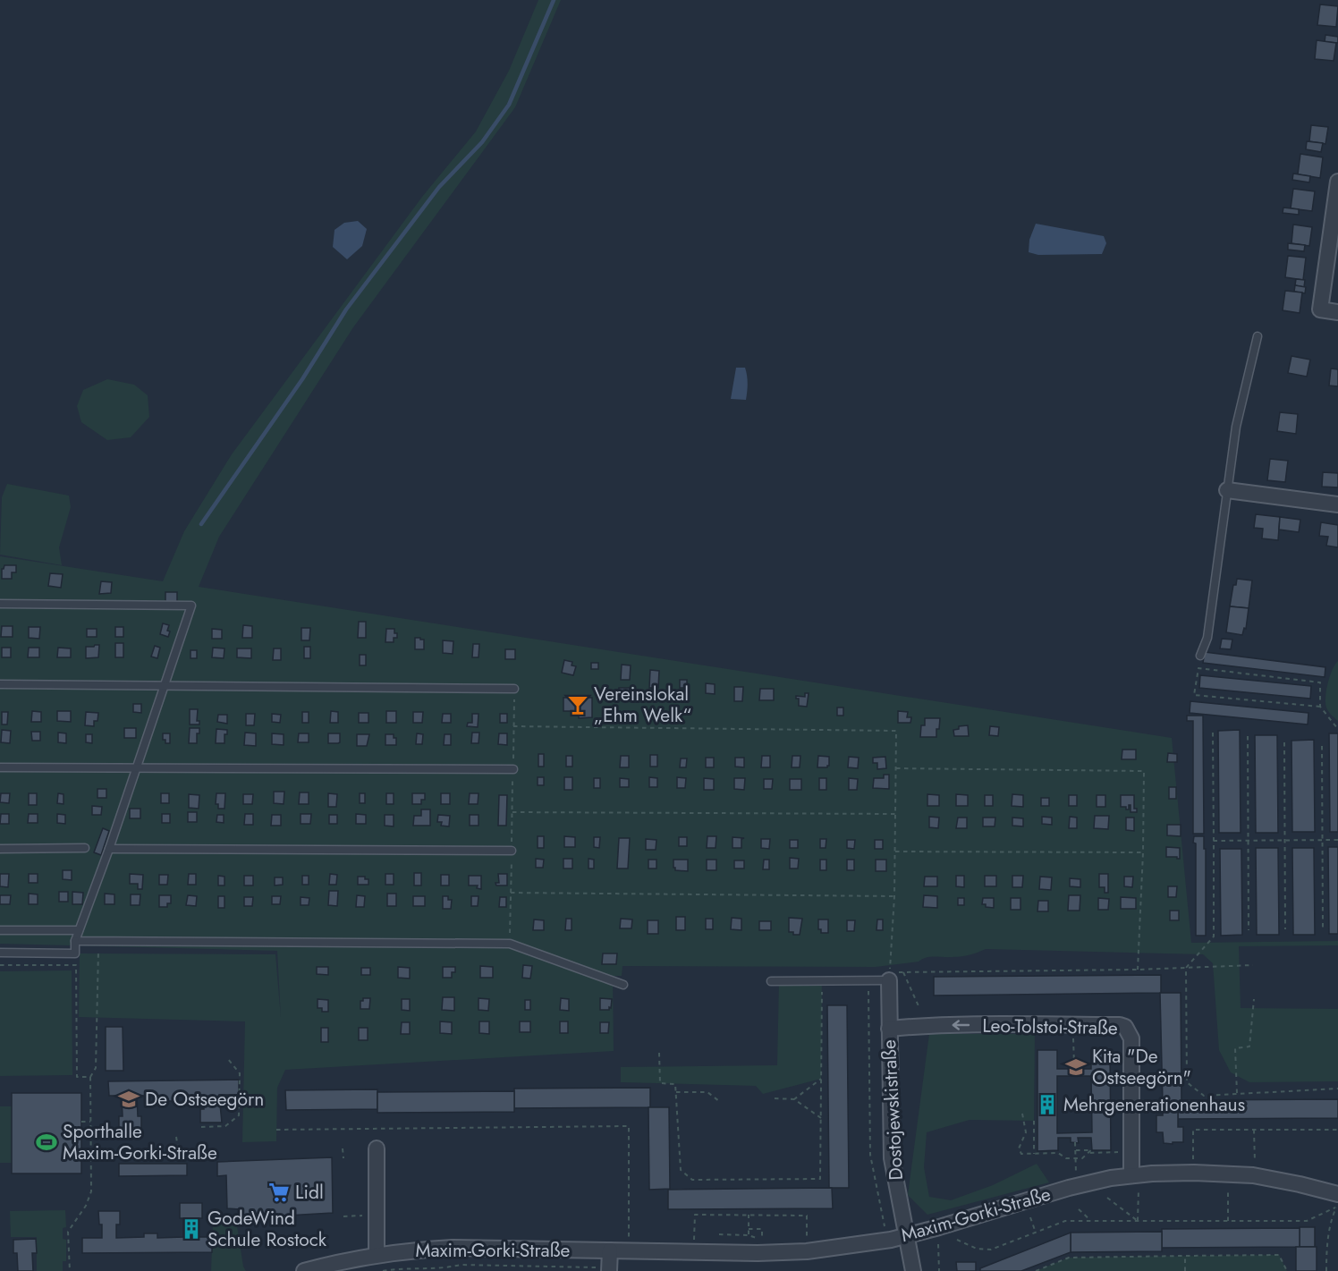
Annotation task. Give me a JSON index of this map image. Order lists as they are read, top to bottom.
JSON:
{
  "streets": {
    "street": ["Leo-Tolstoi-Straße", "Dostojewskistraße", "Maxim-Gorki-Straße"]
  },
  "crossings": [
    ["Leo-Tolstoi-Straße", "Dostojewskistraße"],
    ["Leo-Tolstoi-Straße", "Maxim-Gorki-Straße"],
    ["Dostojewskistraße", "Maxim-Gorki-Straße"]
  ],
  "one_way": ["Leo-Tolstoi-Straße"],
  "places": {
    "bar": ["Vereinslokal „Ehm Welk“"],
    "school or university": ["Kita \"De Ostseegörn\"", "De Ostseegörn"],
    "building": ["Mehrgenerationenhaus", "GodeWind Schule Rostock"],
    "sports": ["Sporthalle Maxim-Gorki-Straße"],
    "supermarket": ["Lidl"]
  }
}
